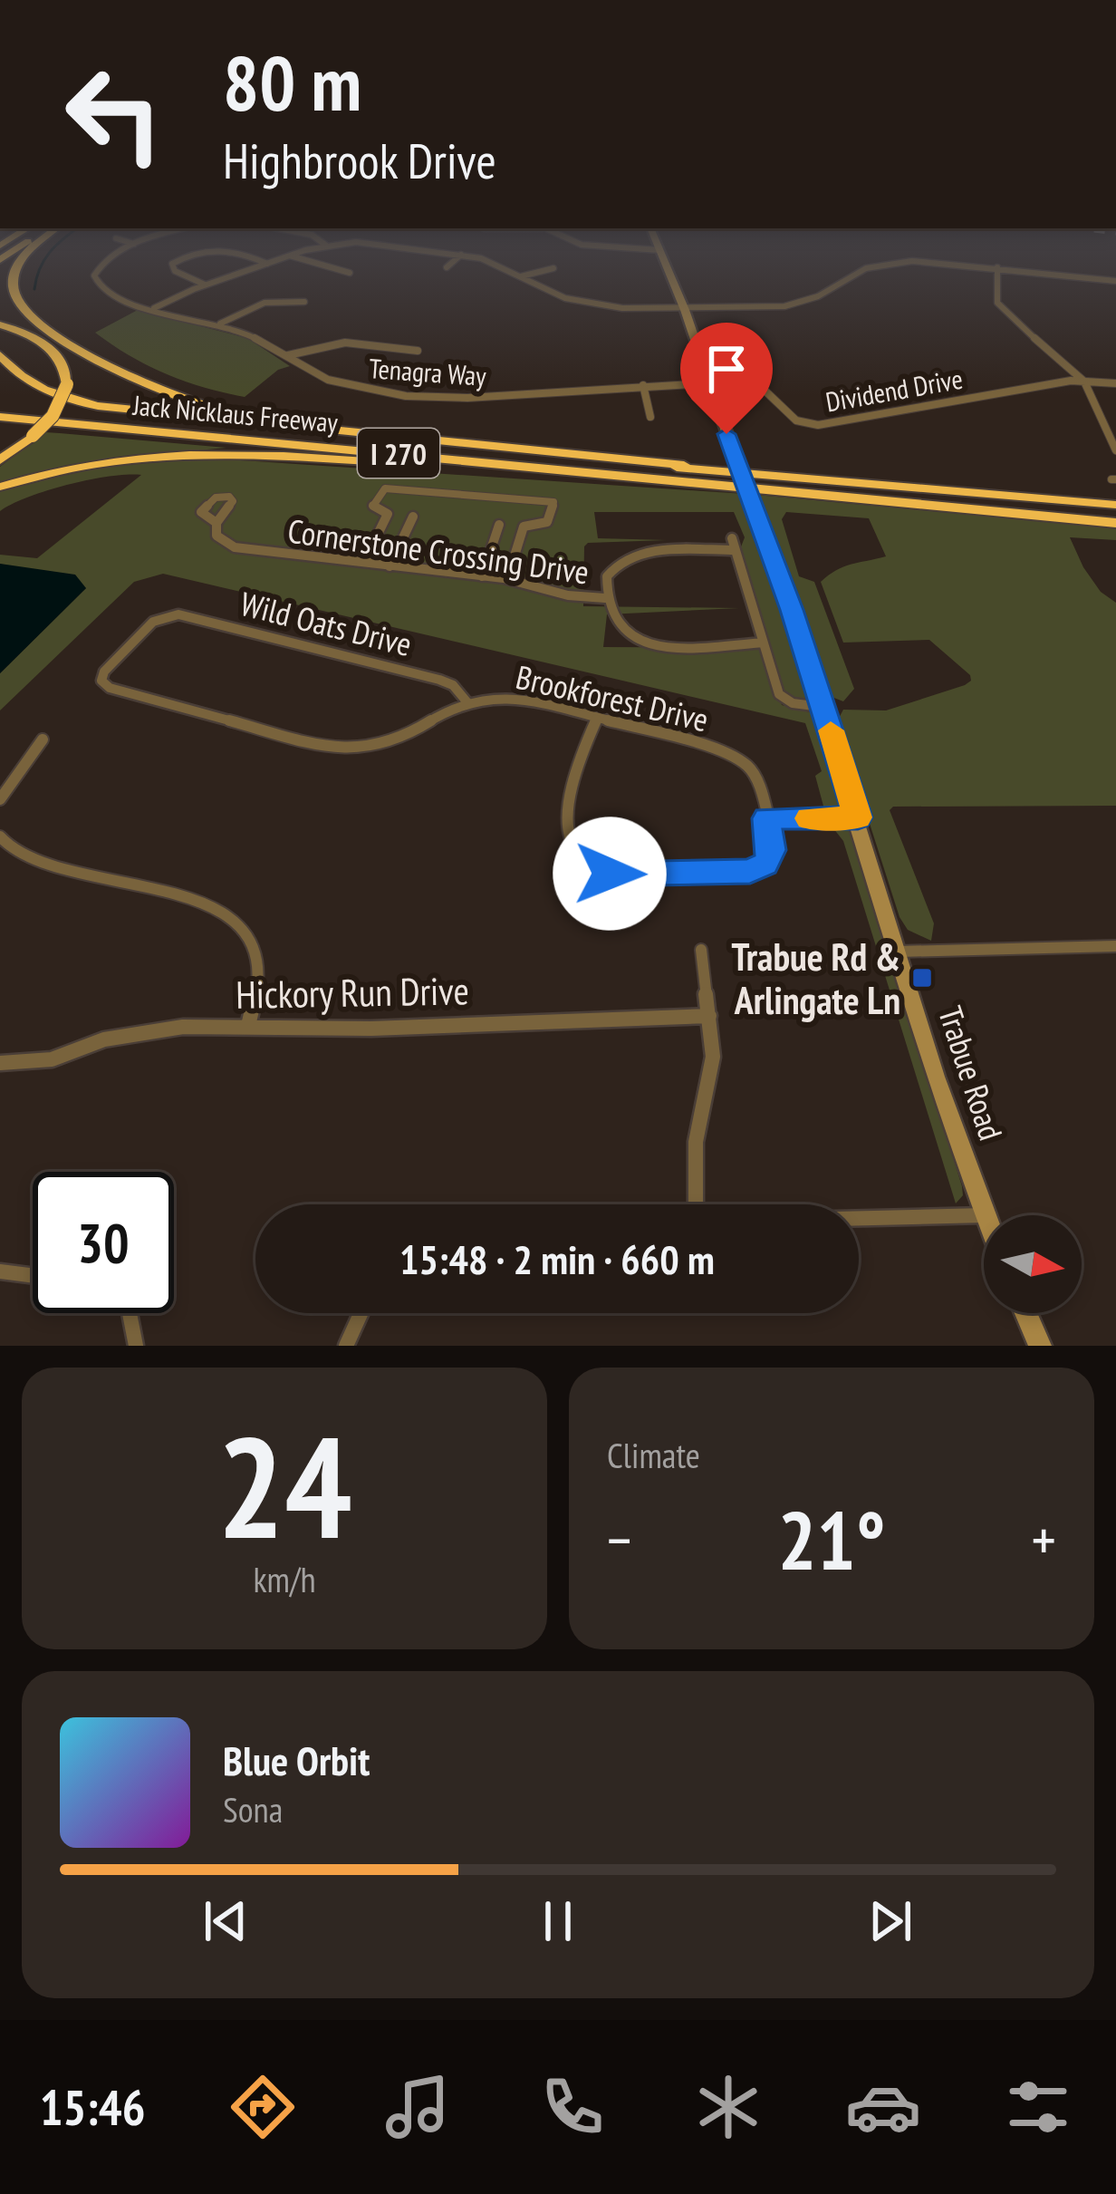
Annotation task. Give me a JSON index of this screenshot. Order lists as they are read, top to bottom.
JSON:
{
  "streets": {
    "highway": ["Jack Nicklaus Freeway", "I 270"],
    "main road": ["Trabue Road"],
    "street": [
      "Tenagra Way",
      "Dividend Drive",
      "Cornerstone Crossing Drive",
      "Wild Oats Drive",
      "Brookforest Drive",
      "Hickory Run Drive"
    ]
  },
  "crossings": [
    ["Tenagra Way", "Trabue Road"],
    ["Dividend Drive", "Trabue Road"],
    ["Wild Oats Drive", "Brookforest Drive"]
  ],
  "places": {
    "transit": ["Trabue Rd & Arlingate Ln"]
  },
  "north": "right",
  "page": {
    "turn": ["80 m", "Highbrook Drive"],
    "limit": "30",
    "trip": "15:48 · 2 min · 660 m",
    "tile": [
      ["24", "km/h"],
      "Climate"
    ],
    "heat": ["−", "21°", "+"],
    "song": ["Blue Orbit", "Sona"],
    "tabs": "15:46"
  }
}
